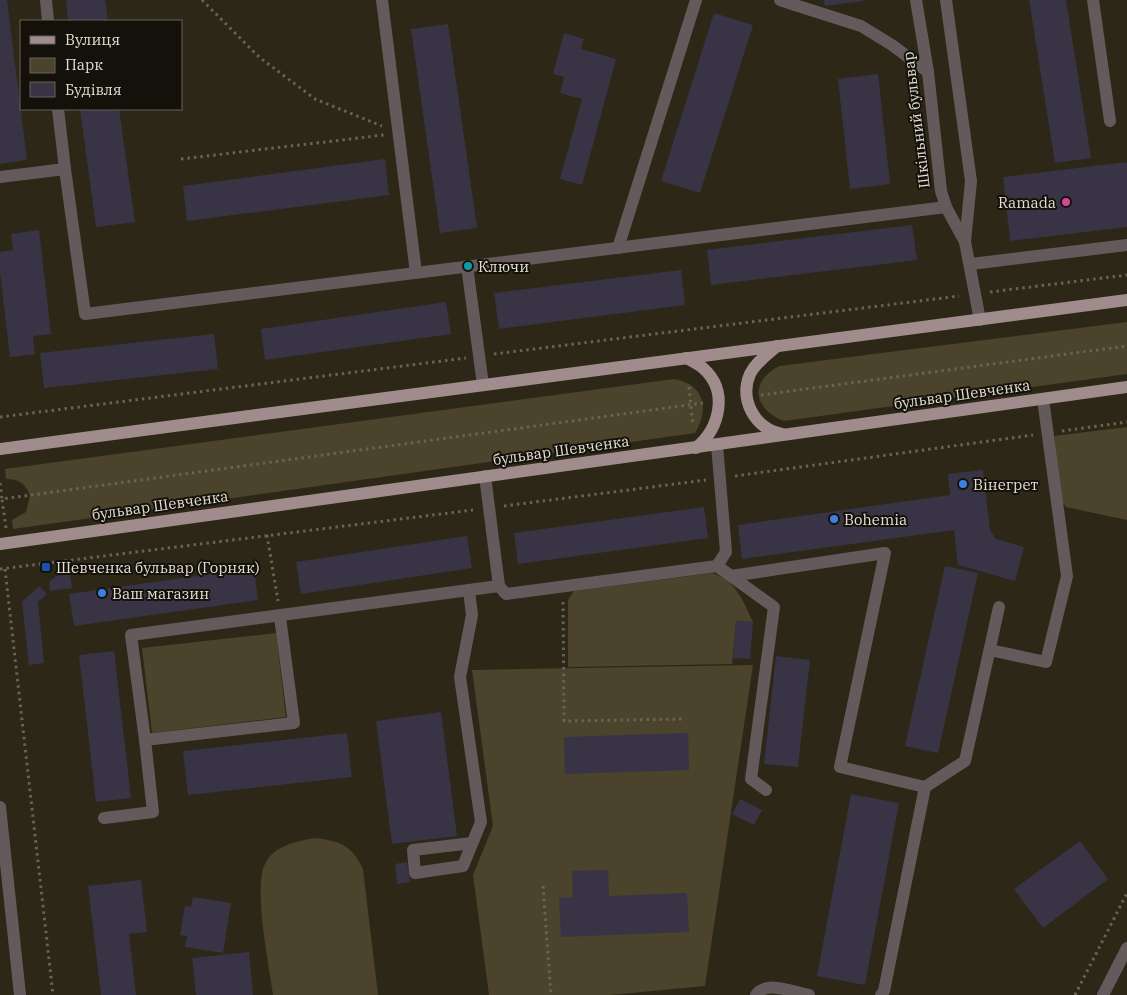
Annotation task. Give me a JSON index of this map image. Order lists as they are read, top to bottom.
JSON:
{
  "streets": {
    "main road": ["бульвар Шевченка"],
    "street": ["Шкільний бульвар"]
  },
  "places": {
    "other": [
      "Ramada",
      "Ключи",
      "Вінегрет",
      "Bohemia",
      "Ваш магазин"
    ],
    "transit": ["Шевченка бульвар (Горняк)"]
  },
  "legend": ["Вулиця", "Парк", "Будівля"]
}
